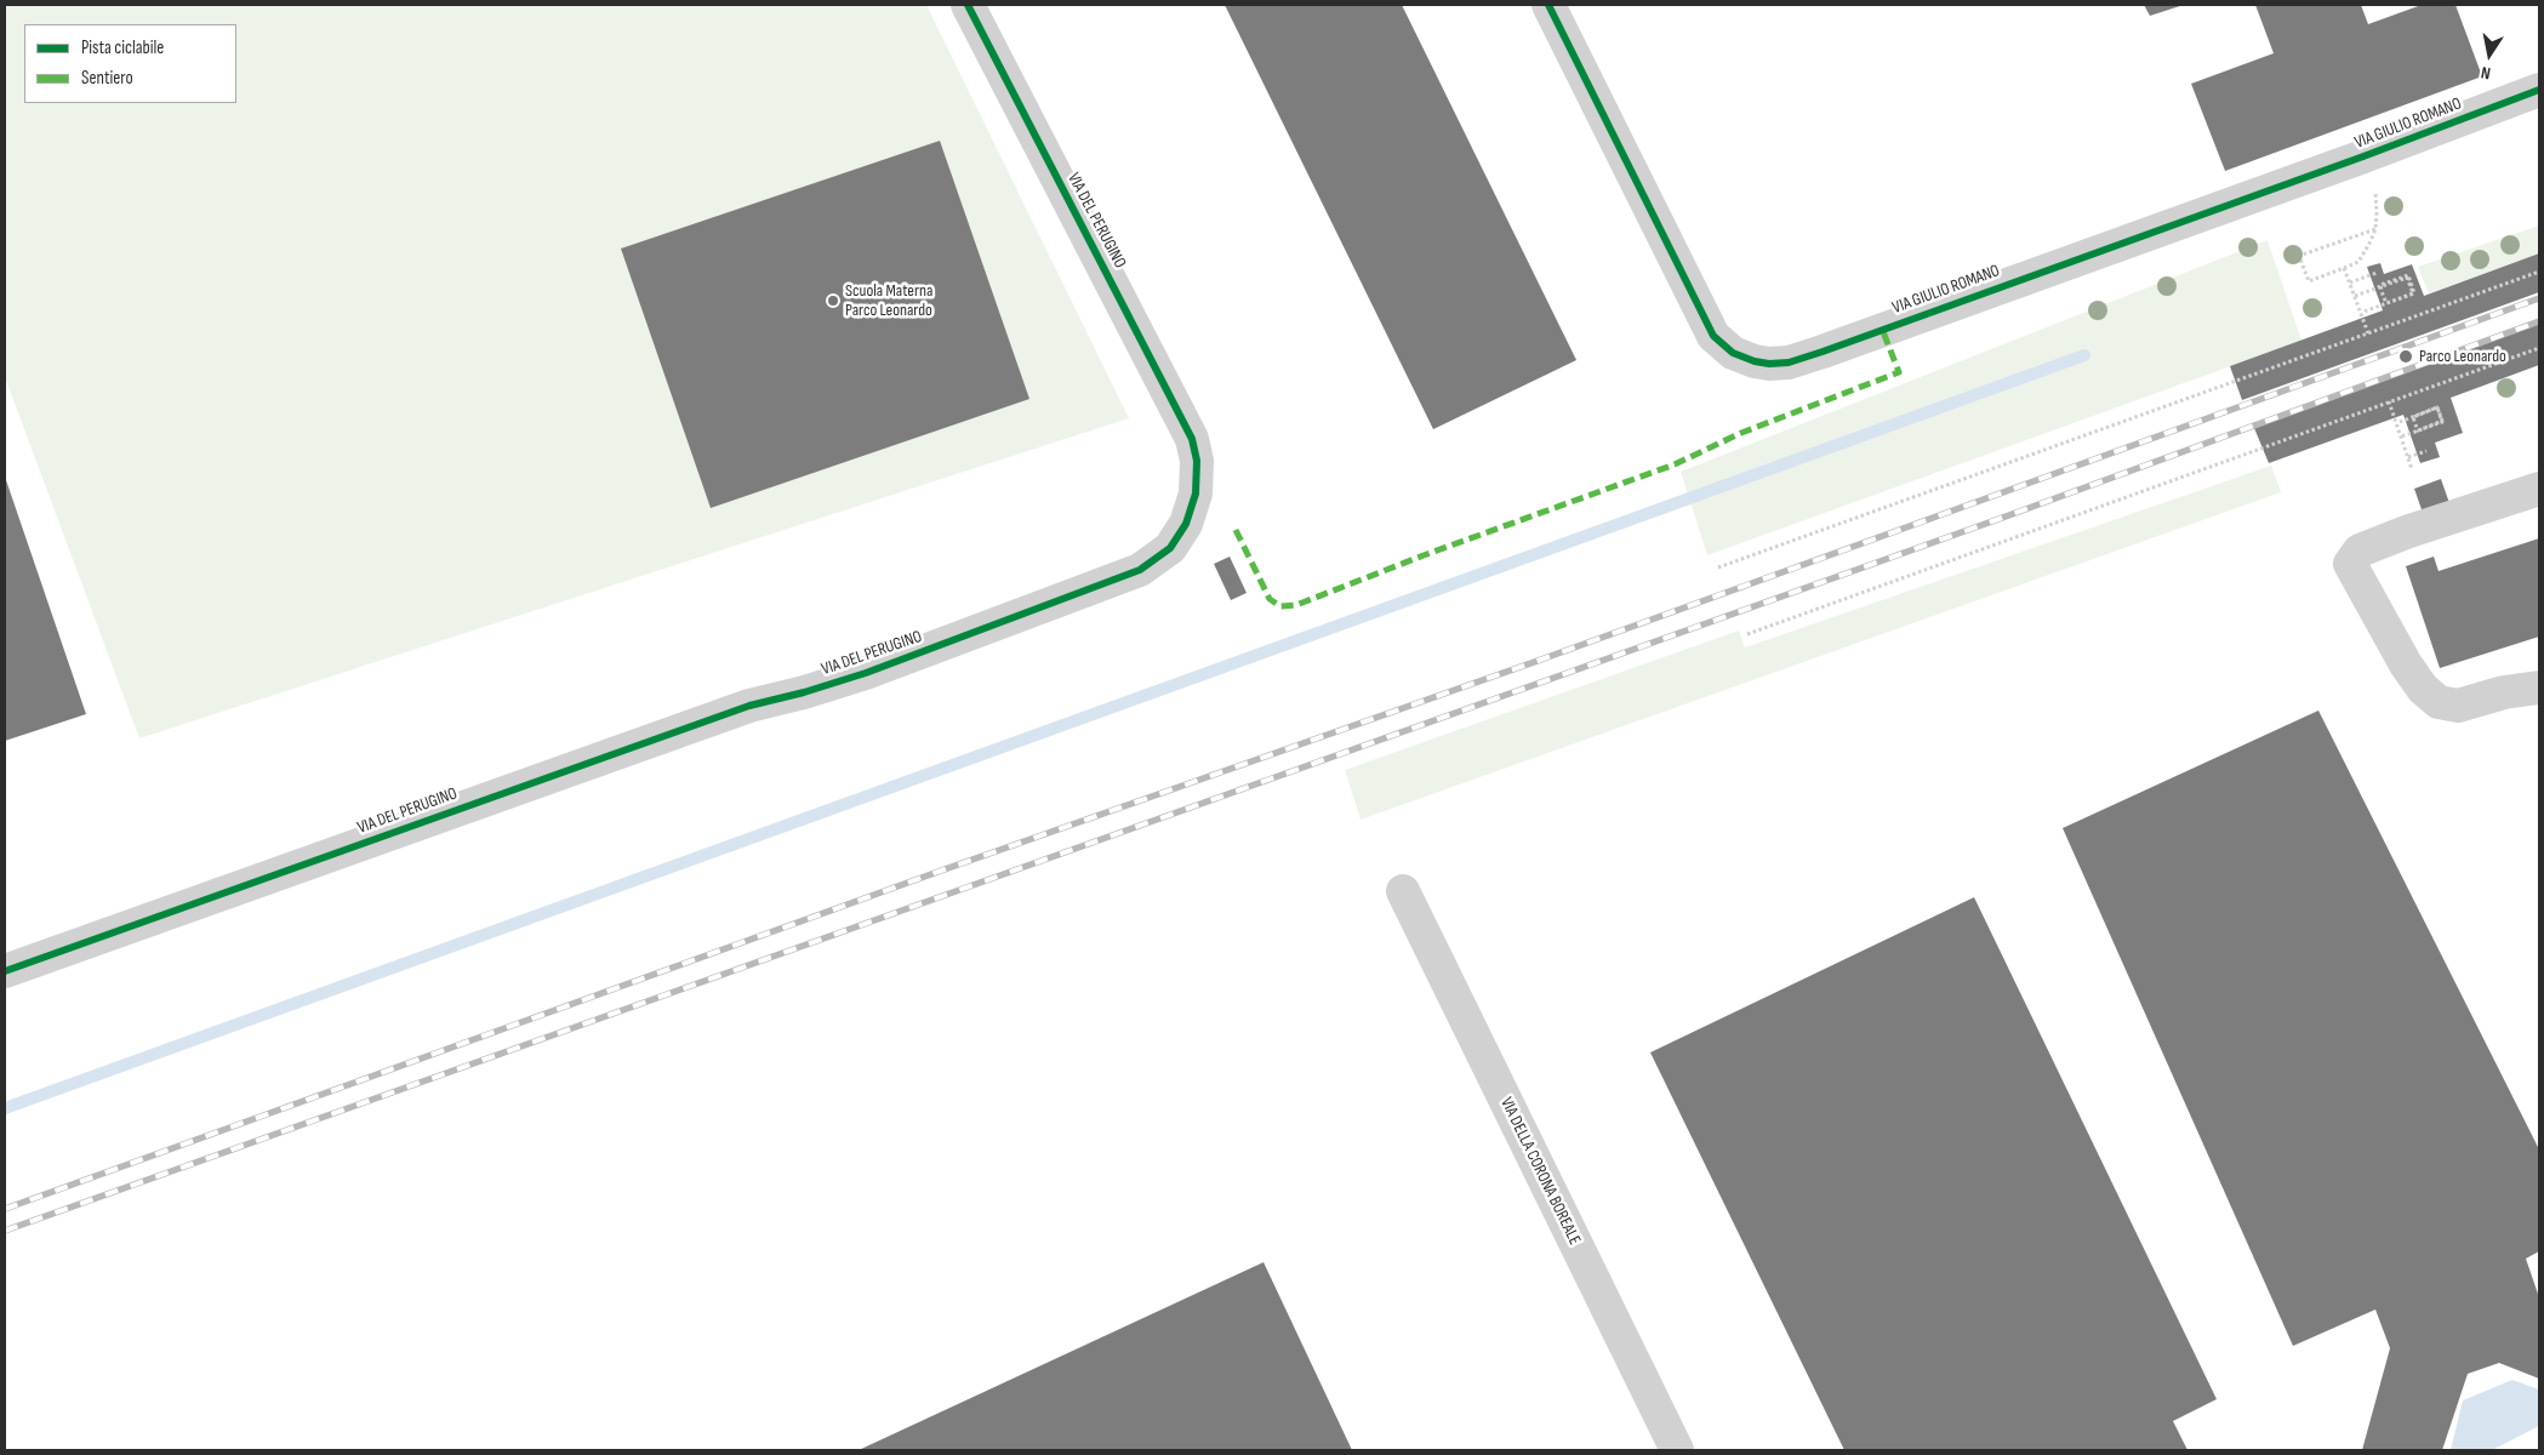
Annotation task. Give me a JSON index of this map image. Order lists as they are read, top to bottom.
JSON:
{
  "streets": {
    "street": ["VIA GIULIO ROMANO", "VIA DEL PERUGINO", "VIA DELLA CORONA BOREALE"]
  },
  "places": ["Scuola Materna Parco Leonardo", "Parco Leonardo"],
  "legend": ["Pista ciclabile", "Sentiero"],
  "north": "bottom"
}
